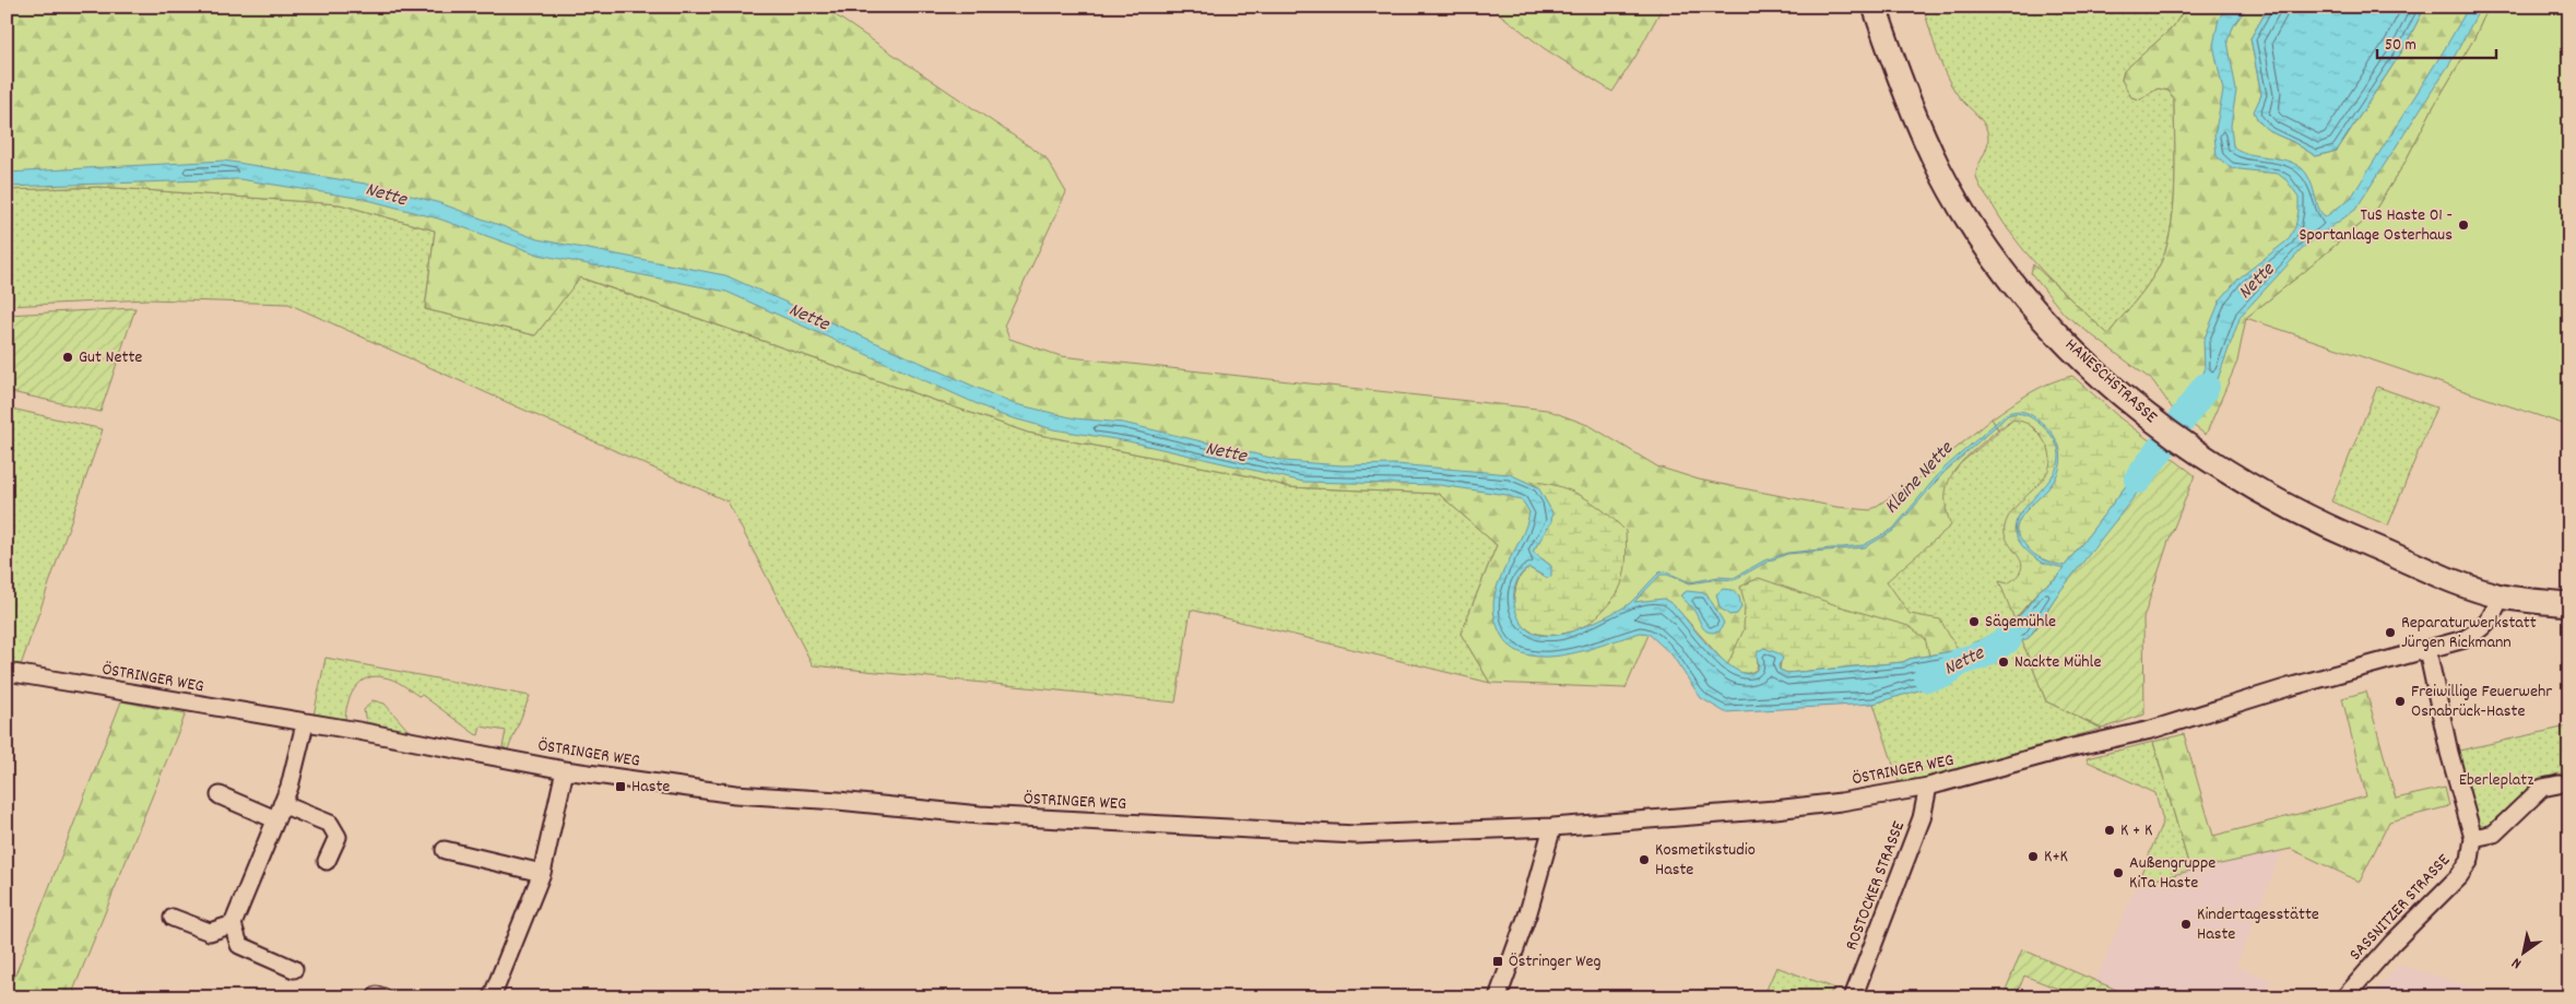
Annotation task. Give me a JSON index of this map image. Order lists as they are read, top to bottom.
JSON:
{
  "streets": {
    "street": [
      "HANESCHSTRASSE",
      "ÖSTRINGER WEG",
      "ROSTOCKER STRASSE",
      "SASSNITZER STRASSE"
    ]
  },
  "crossings": [
    ["HANESCHSTRASSE", "ÖSTRINGER WEG"],
    ["ÖSTRINGER WEG", "ROSTOCKER STRASSE"],
    ["ÖSTRINGER WEG", "SASSNITZER STRASSE"]
  ],
  "water": ["Nette", "Kleine Nette"],
  "parks": ["Eberleplatz"],
  "places": {
    "other": [
      "TuS Haste 01 - Sportanlage Osterhaus",
      "Gut Nette",
      "Sägemühle",
      "Reparaturwerkstatt Jürgen Rickmann",
      "Nackte Mühle",
      "Freiwillige Feuerwehr Osnabrück-Haste",
      "K + K",
      "K+K",
      "Kosmetikstudio Haste",
      "Außengruppe KiTa Haste",
      "Kindertagesstätte Haste"
    ],
    "transit": ["Haste", "Östringer Weg"]
  },
  "scale_bar": "50 m",
  "north": "bottom left"
}
